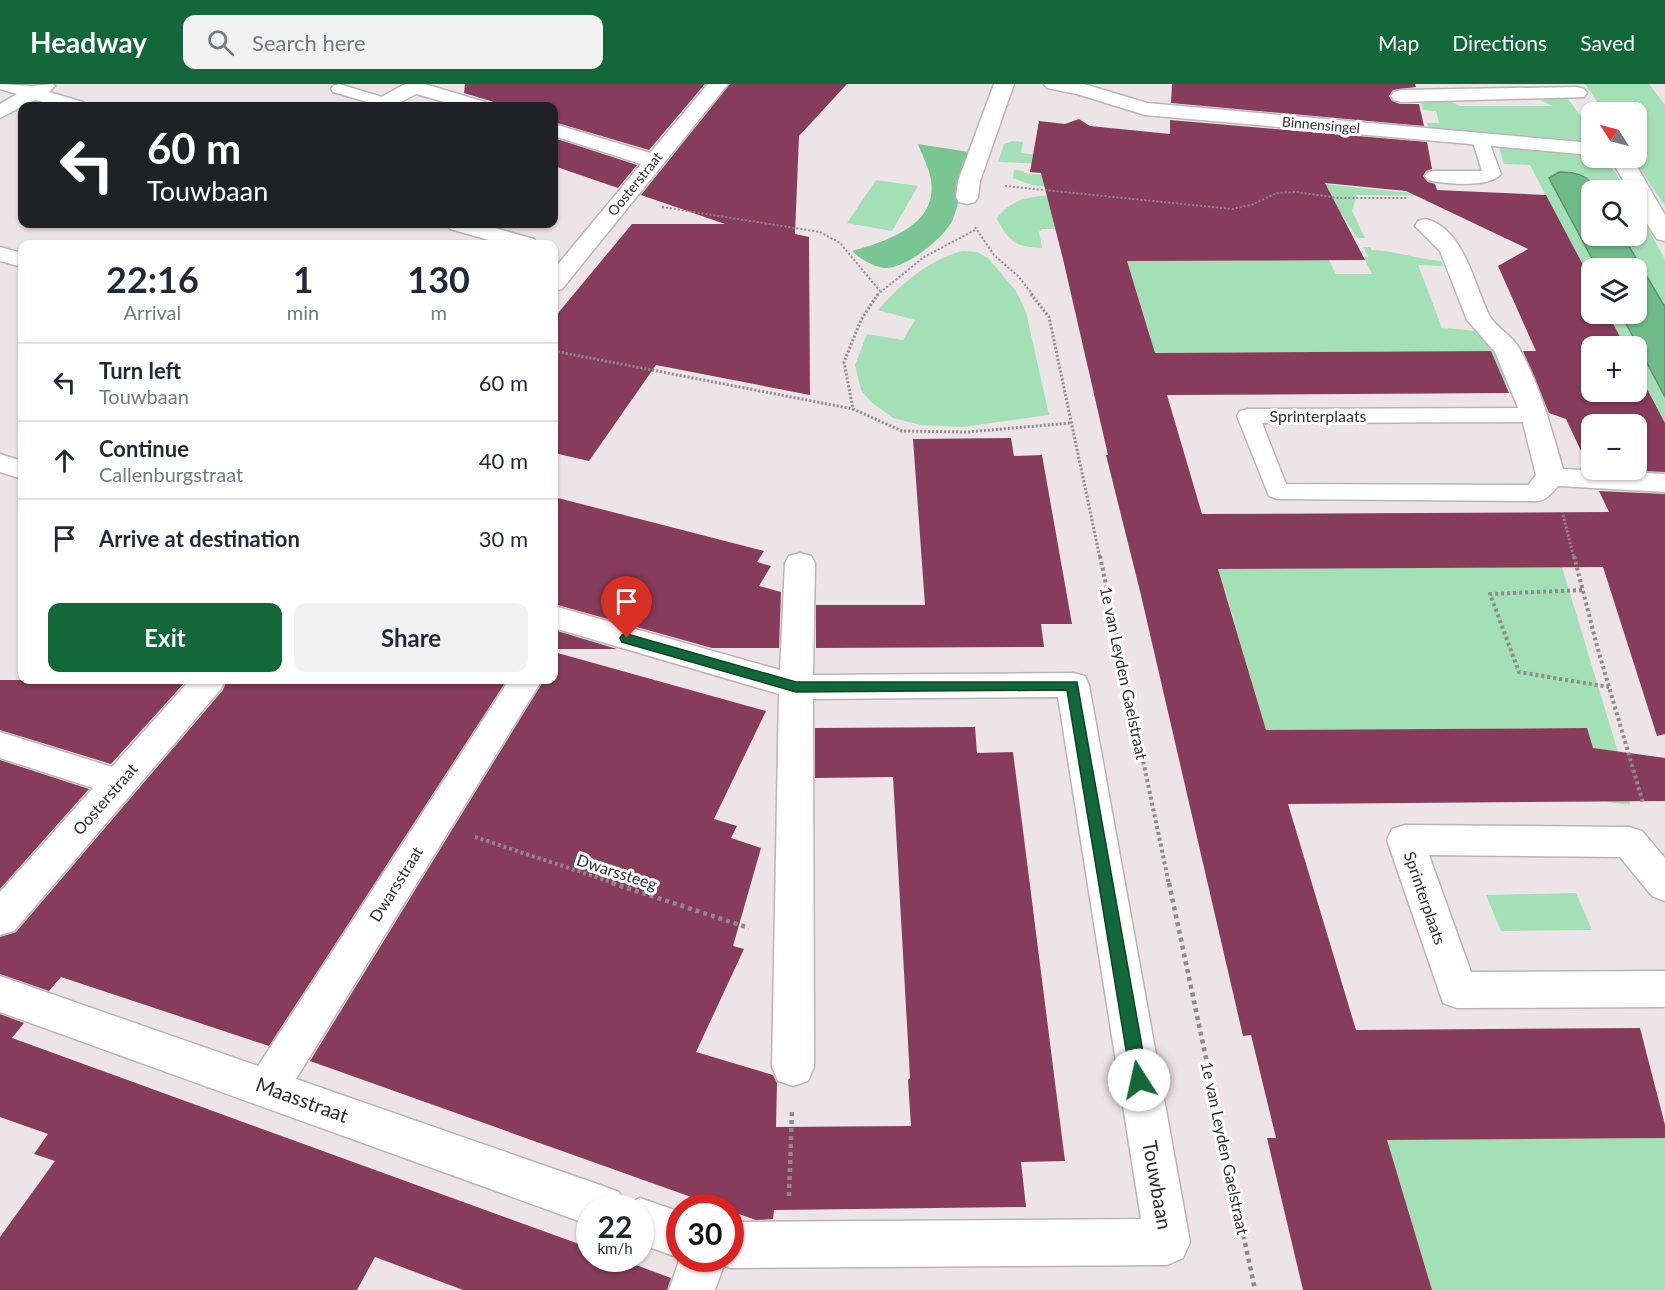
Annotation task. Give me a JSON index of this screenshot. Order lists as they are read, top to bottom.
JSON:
{
  "streets": {
    "street": [
      "Binnensingel",
      "Oosterstraat",
      "Sprinterplaats",
      "Dwarsstraat",
      "Maasstraat",
      "Touwbaan"
    ],
    "path": ["1e van Leyden Gaelstraat", "Dwarssteeg"]
  },
  "crossings": [
    ["Dwarssteeg", "Dwarsstraat"],
    ["Dwarsstraat", "Maasstraat"]
  ],
  "north": "top left",
  "page": {
    "header": "Headway",
    "search": "Search here",
    "nav": ["Map", "Directions", "Saved"],
    "map_buttons": ["+", "−"],
    "turn": ["60 m", "Touwbaan"],
    "eta": [
      "22:16",
      "Arrival",
      "1",
      "min",
      "130",
      "m"
    ],
    "list": [
      {
        "name": "Turn left",
        "note": "Touwbaan",
        "value": "60 m"
      },
      {
        "name": "Continue",
        "note": "Callenburgstraat",
        "value": "40 m"
      },
      {
        "name": "Arrive at destination",
        "value": "30 m"
      }
    ],
    "buttons": ["Exit", "Share"],
    "speed": "22 km/h",
    "limit": "30"
  }
}
